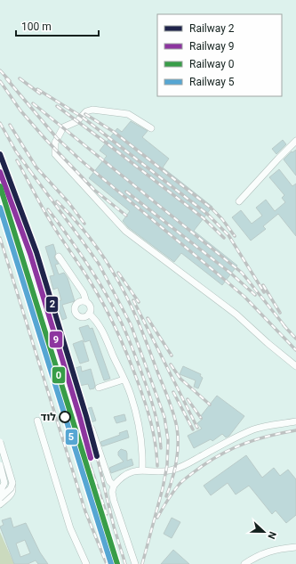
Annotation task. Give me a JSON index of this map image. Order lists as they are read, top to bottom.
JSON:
{
  "places": ["לוד"],
  "lines": [
    "rail line 2",
    "rail line 9",
    "rail line 0",
    "rail line 5"
  ],
  "legend": [
    "Railway 2",
    "Railway 9",
    "Railway 0",
    "Railway 5"
  ],
  "scale_bar": "100 m",
  "north": "right"
}
